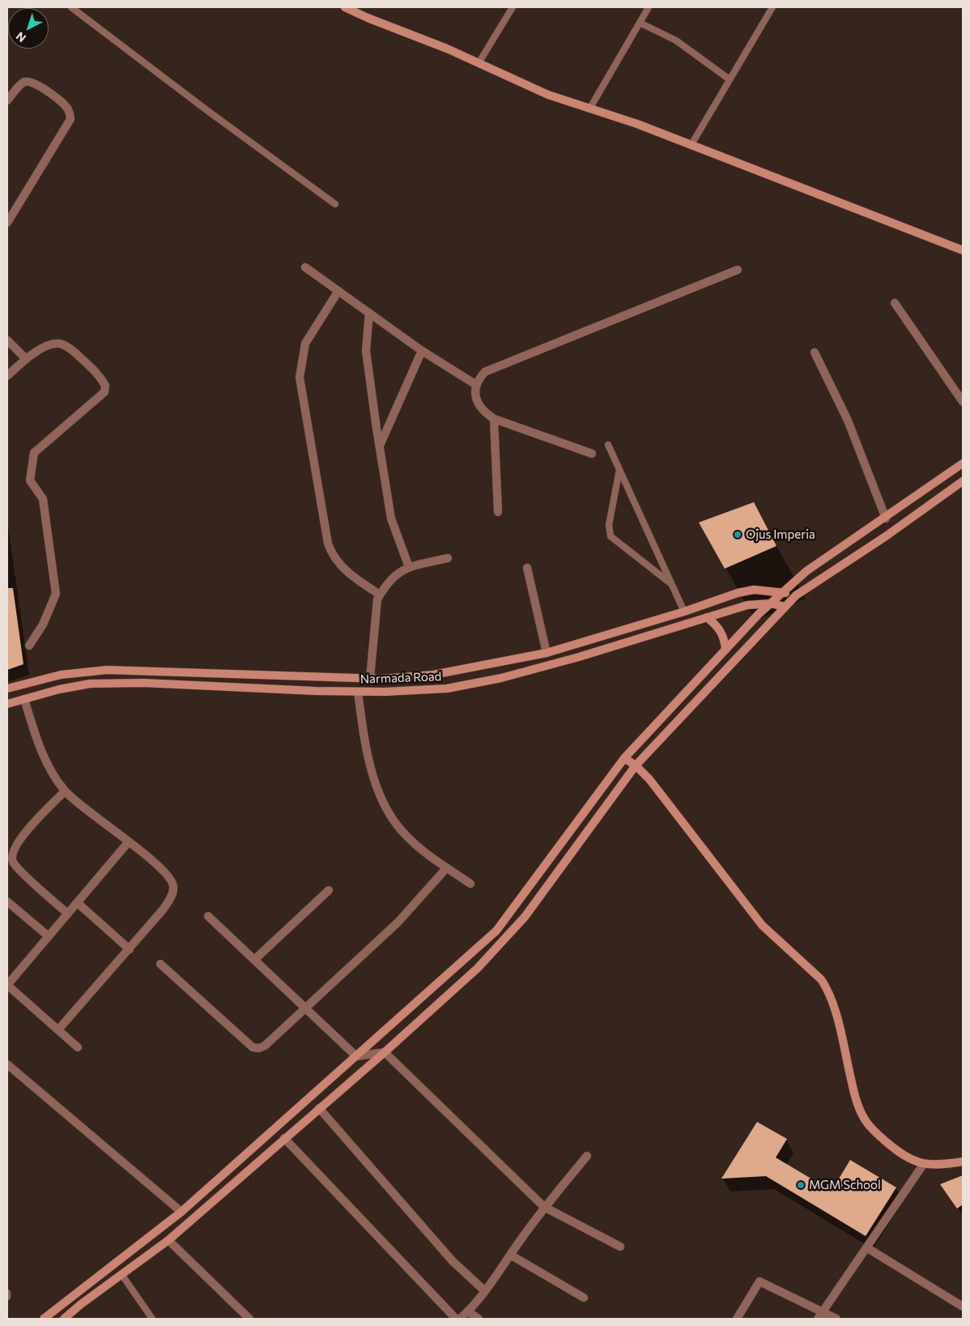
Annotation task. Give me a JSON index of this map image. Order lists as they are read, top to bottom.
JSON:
{
  "streets": {
    "street": ["Narmada Road"]
  },
  "places": ["Ojus Imperia", "MGM School"],
  "north": "bottom left"
}
